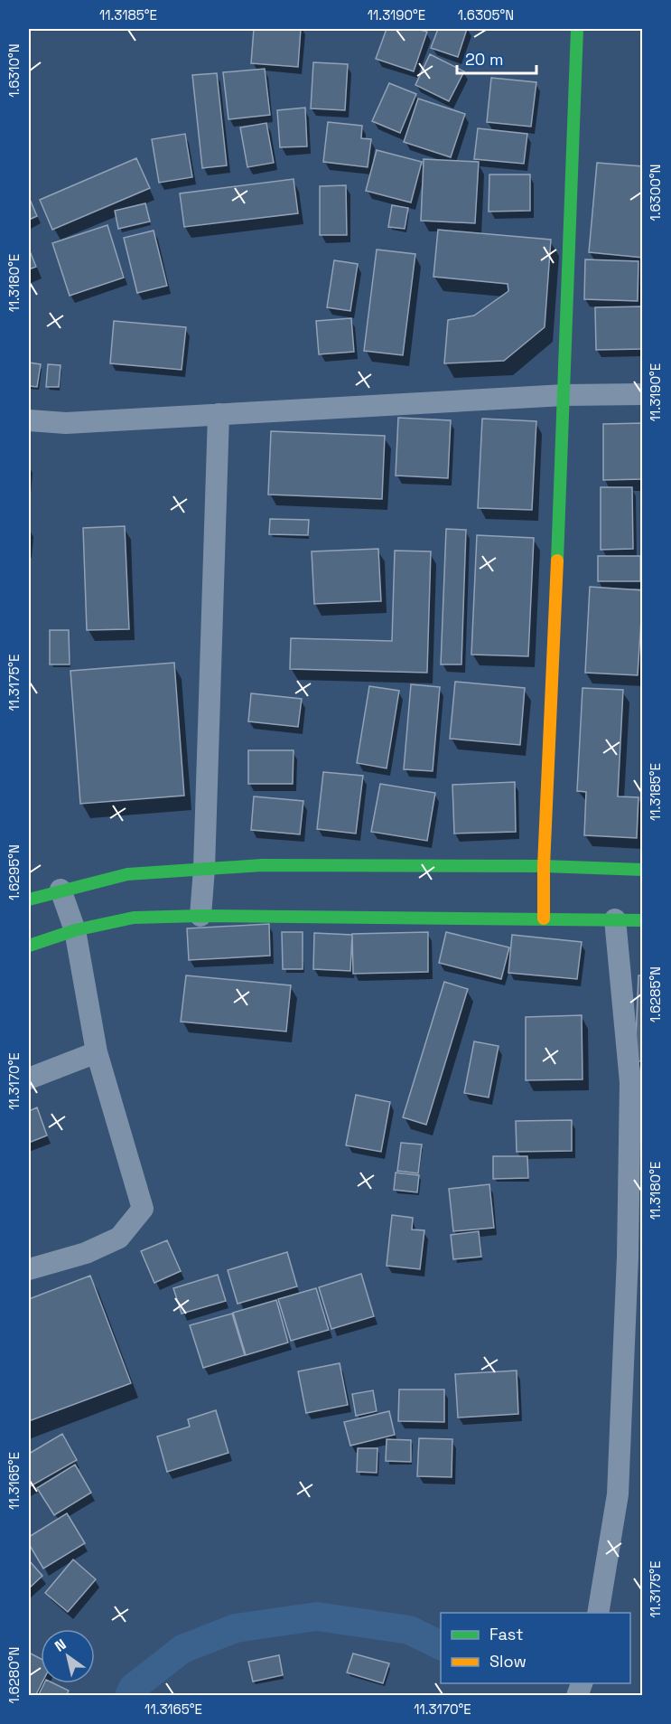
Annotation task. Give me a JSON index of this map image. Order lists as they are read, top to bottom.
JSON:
{
  "legend": ["Fast", "Slow"],
  "scale_bar": "20 m",
  "north": "top left",
  "coordinates": [
    "11.3185°E",
    "11.3190°E",
    "1.6305°N",
    "1.6310°N",
    "1.6300°N",
    "11.3180°E",
    "11.3175°E",
    "1.6295°N",
    "1.6285°N",
    "11.3170°E",
    "11.3165°E",
    "1.6280°N"
  ]
}
